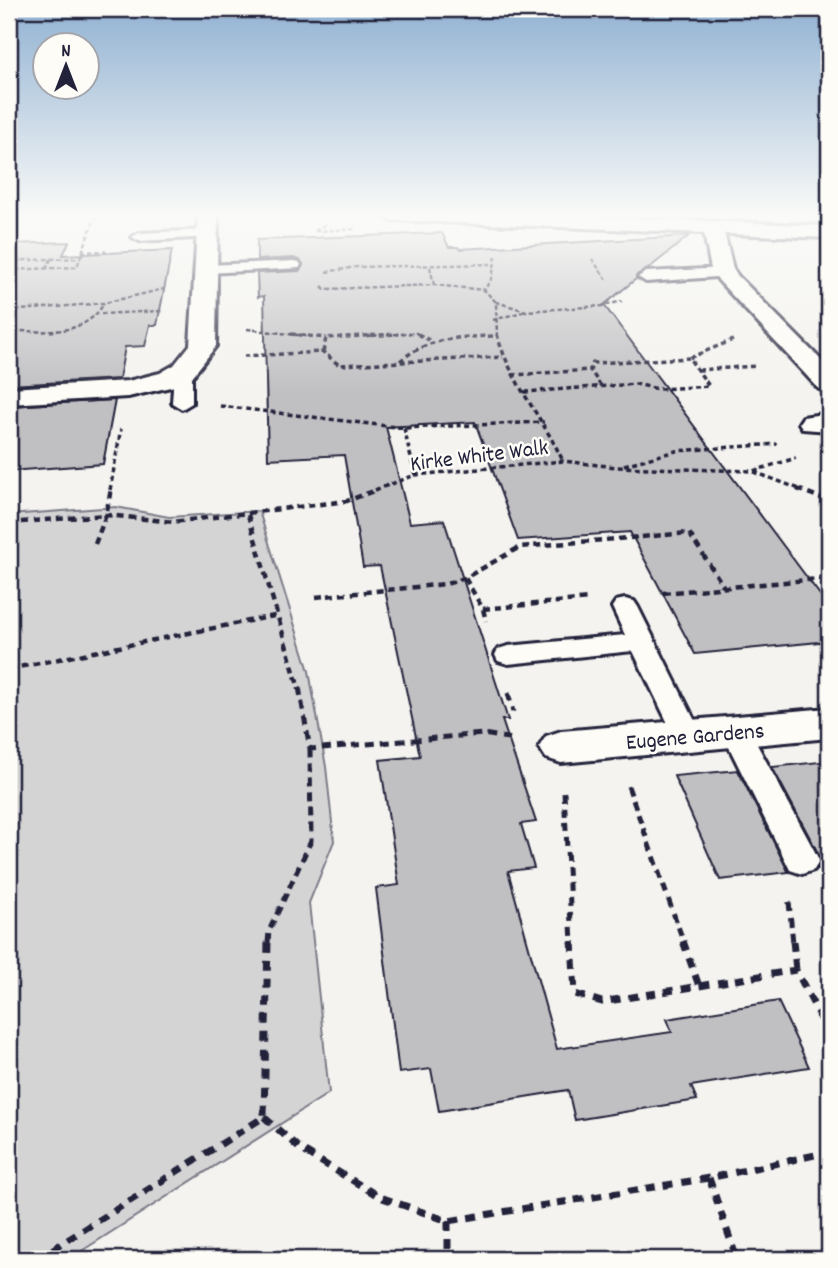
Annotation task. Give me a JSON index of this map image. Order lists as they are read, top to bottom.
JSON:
{
  "streets": {
    "street": ["Eugene Gardens"],
    "path": ["Kirke White Walk"]
  },
  "north": "top"
}
